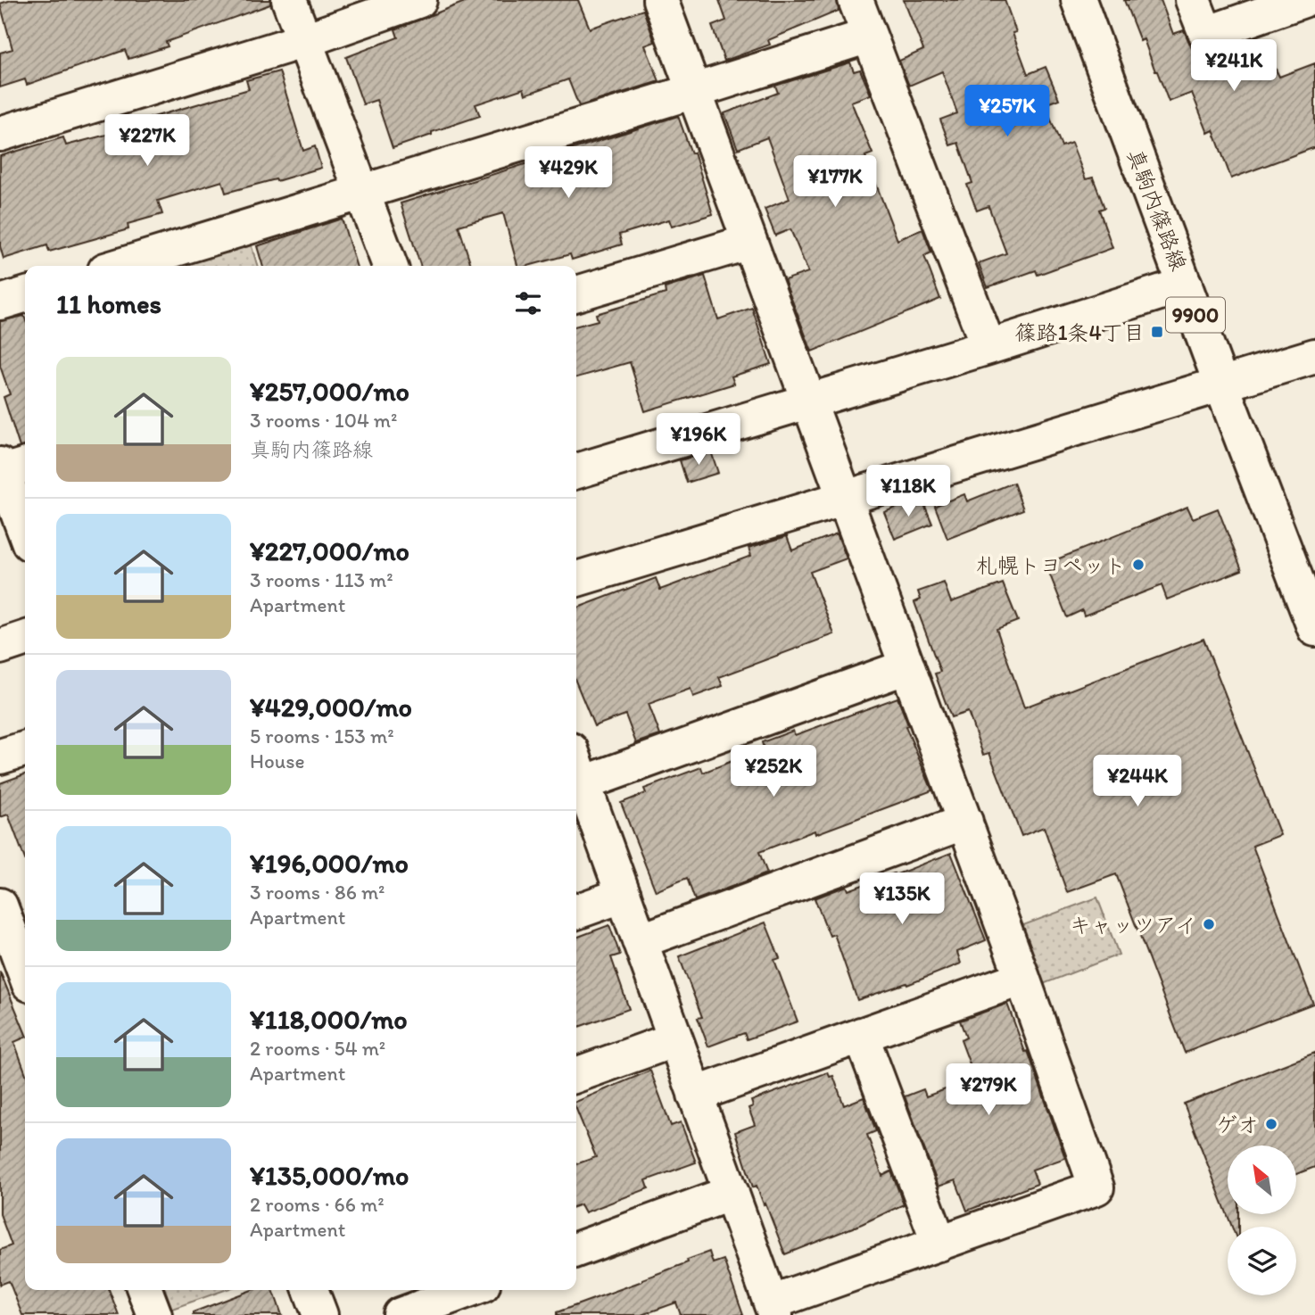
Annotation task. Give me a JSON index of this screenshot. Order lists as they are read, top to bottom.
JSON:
{
  "streets": {
    "street": ["真駒内篠路線", "9900"]
  },
  "places": {
    "transit": ["篠路1条4丁目"],
    "other": ["札幌トヨペット", "キャッツアイ", "ゲオ"]
  },
  "north": "top left",
  "page": {
    "price": [
      "¥241K",
      "¥257K",
      "¥227K",
      "¥429K",
      "¥177K",
      "¥196K",
      "¥118K",
      "¥252K",
      "¥244K",
      "¥135K",
      "¥279K"
    ],
    "heading": "11 homes",
    "list": [
      {
        "name": "¥257,000/mo",
        "note": "3 rooms · 104 m² · 真駒内篠路線"
      },
      {
        "name": "¥227,000/mo",
        "note": "3 rooms · 113 m² · Apartment"
      },
      {
        "name": "¥429,000/mo",
        "note": "5 rooms · 153 m² · House"
      },
      {
        "name": "¥196,000/mo",
        "note": "3 rooms · 86 m² · Apartment"
      },
      {
        "name": "¥118,000/mo",
        "note": "2 rooms · 54 m² · Apartment"
      },
      {
        "name": "¥135,000/mo",
        "note": "2 rooms · 66 m² · Apartment"
      }
    ]
  }
}
